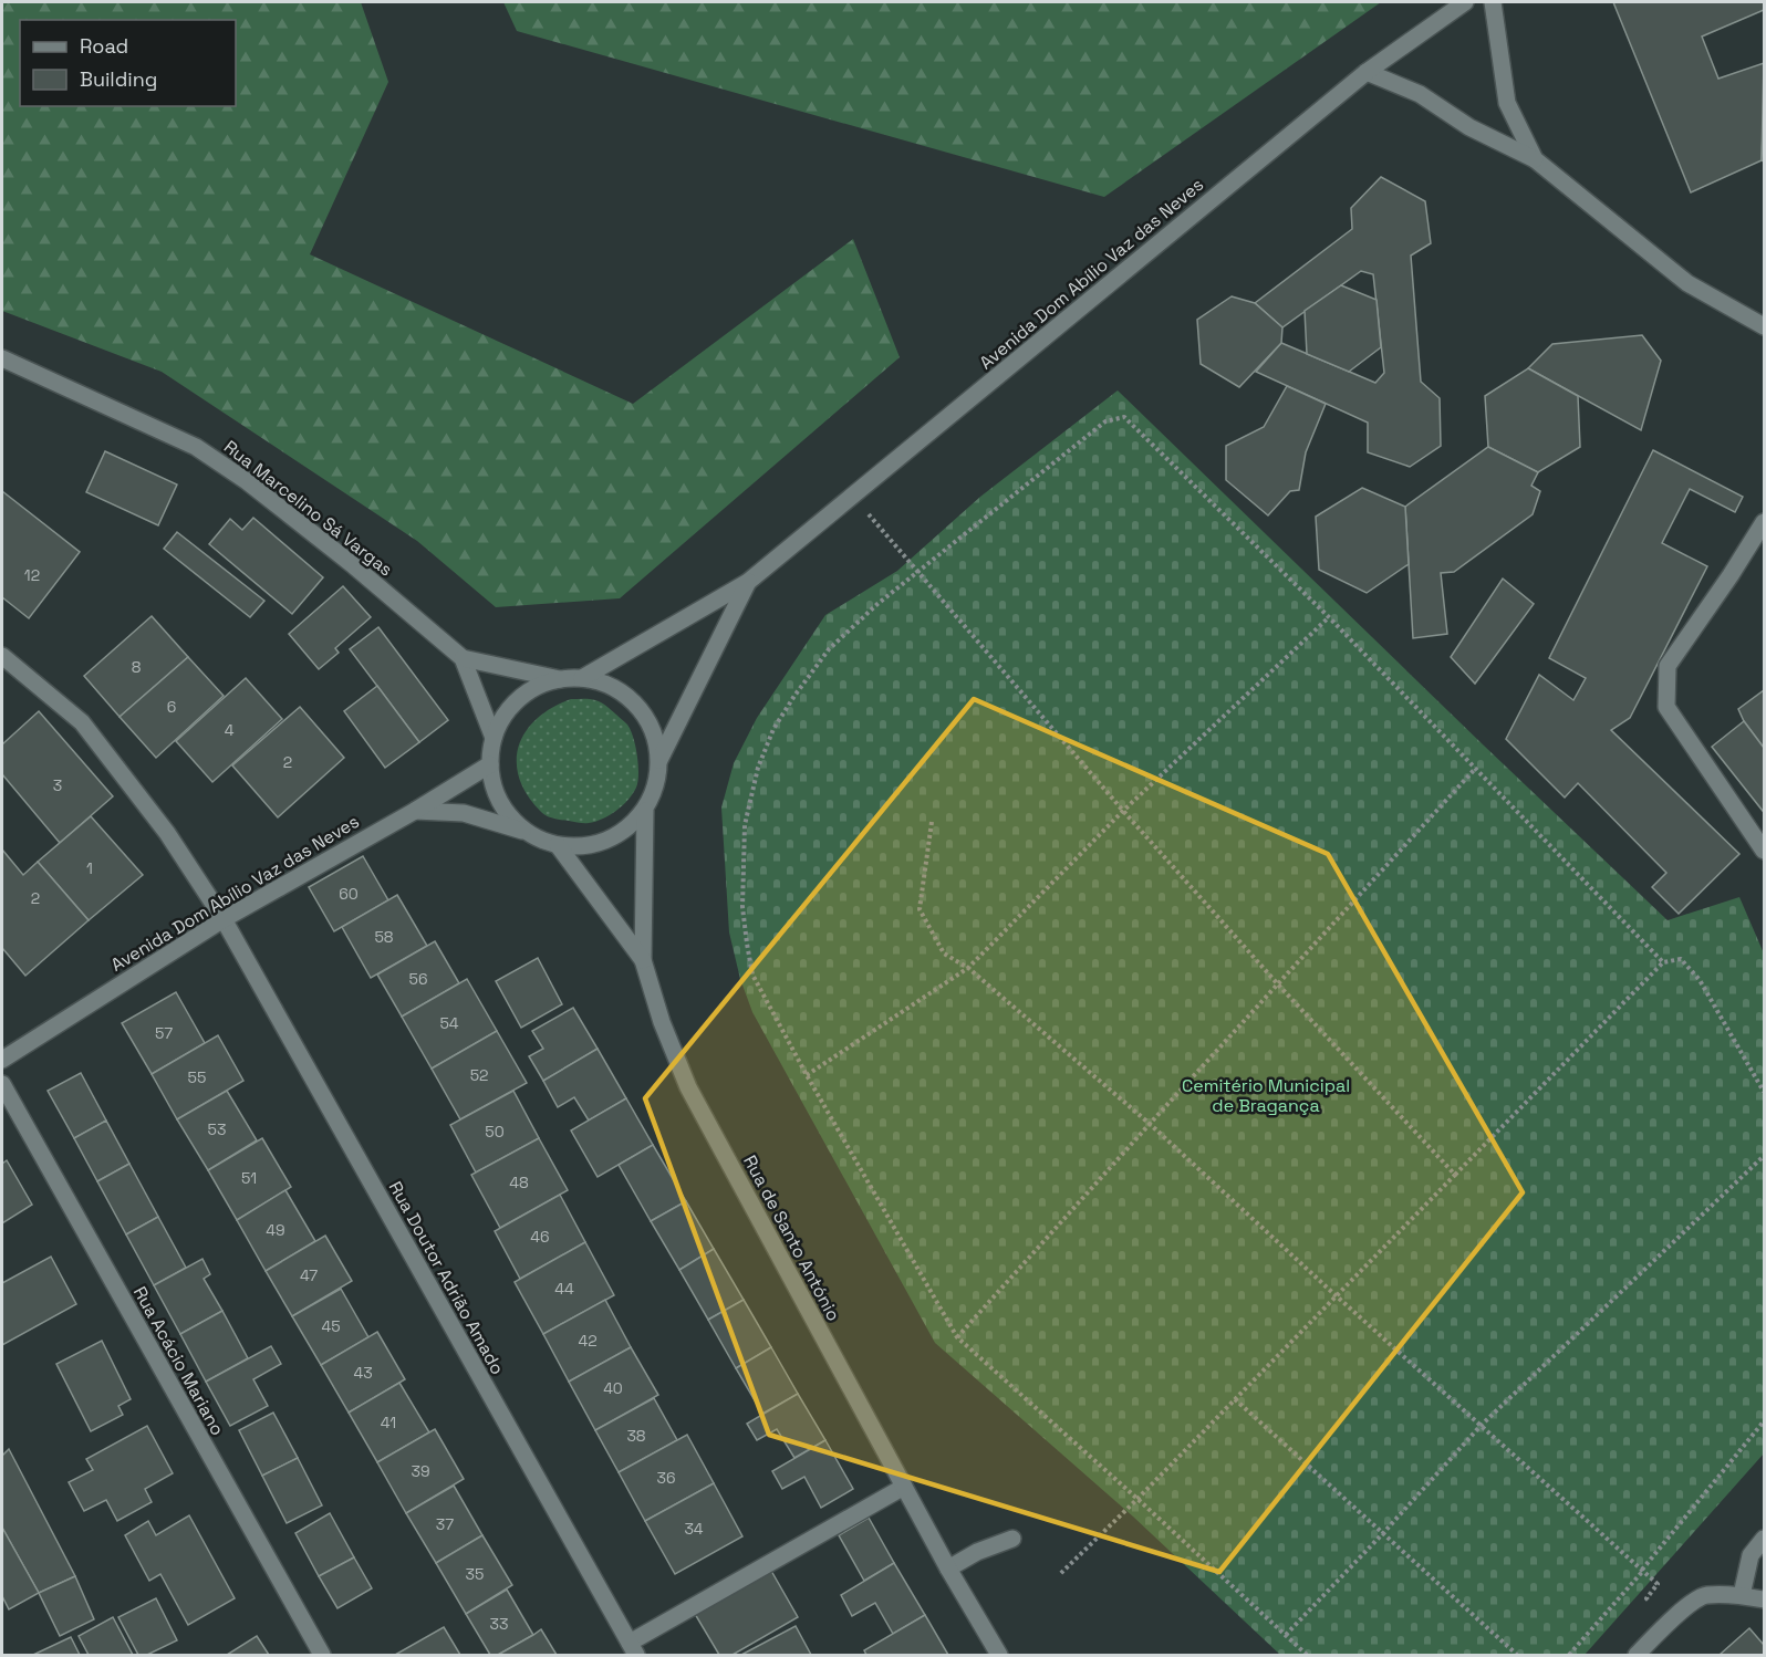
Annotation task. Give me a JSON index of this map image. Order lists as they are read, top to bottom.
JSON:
{
  "streets": {
    "street": [
      "Avenida Dom Abílio Vaz das Neves",
      "Rua Marcelino Sá Vargas",
      "Rua de Santo António",
      "Rua Doutor Adrião Amado",
      "Rua Acácio Mariano"
    ]
  },
  "crossings": [
    ["Avenida Dom Abílio Vaz das Neves", "Rua Marcelino Sá Vargas"],
    ["Avenida Dom Abílio Vaz das Neves", "Rua de Santo António"],
    ["Avenida Dom Abílio Vaz das Neves", "Rua Doutor Adrião Amado"],
    ["Rua Marcelino Sá Vargas", "Rua de Santo António"]
  ],
  "parks": ["Cemitério Municipal de Bragança"],
  "house_numbers": [
    "12",
    "8",
    "6",
    "4",
    "2",
    "3",
    "1",
    "60",
    "2",
    "58",
    "56",
    "54",
    "57",
    "52",
    "55",
    "53",
    "50",
    "51",
    "48",
    "49",
    "46",
    "47",
    "44",
    "45",
    "42",
    "43",
    "40",
    "41",
    "38",
    "39",
    "36",
    "37",
    "34",
    "35",
    "33"
  ],
  "legend": ["Road", "Building"]
}
